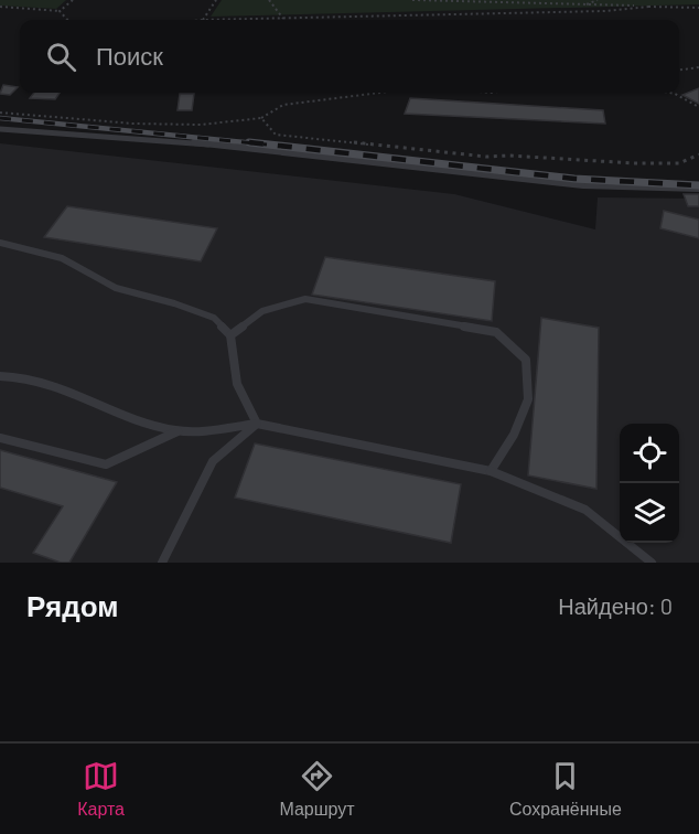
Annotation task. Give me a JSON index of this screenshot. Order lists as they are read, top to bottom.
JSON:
{
  "page": {
    "search": "Поиск",
    "heading": ["Рядом", "Найдено: 0"],
    "nav": ["Карта", "Маршрут", "Сохранённые"]
  }
}
